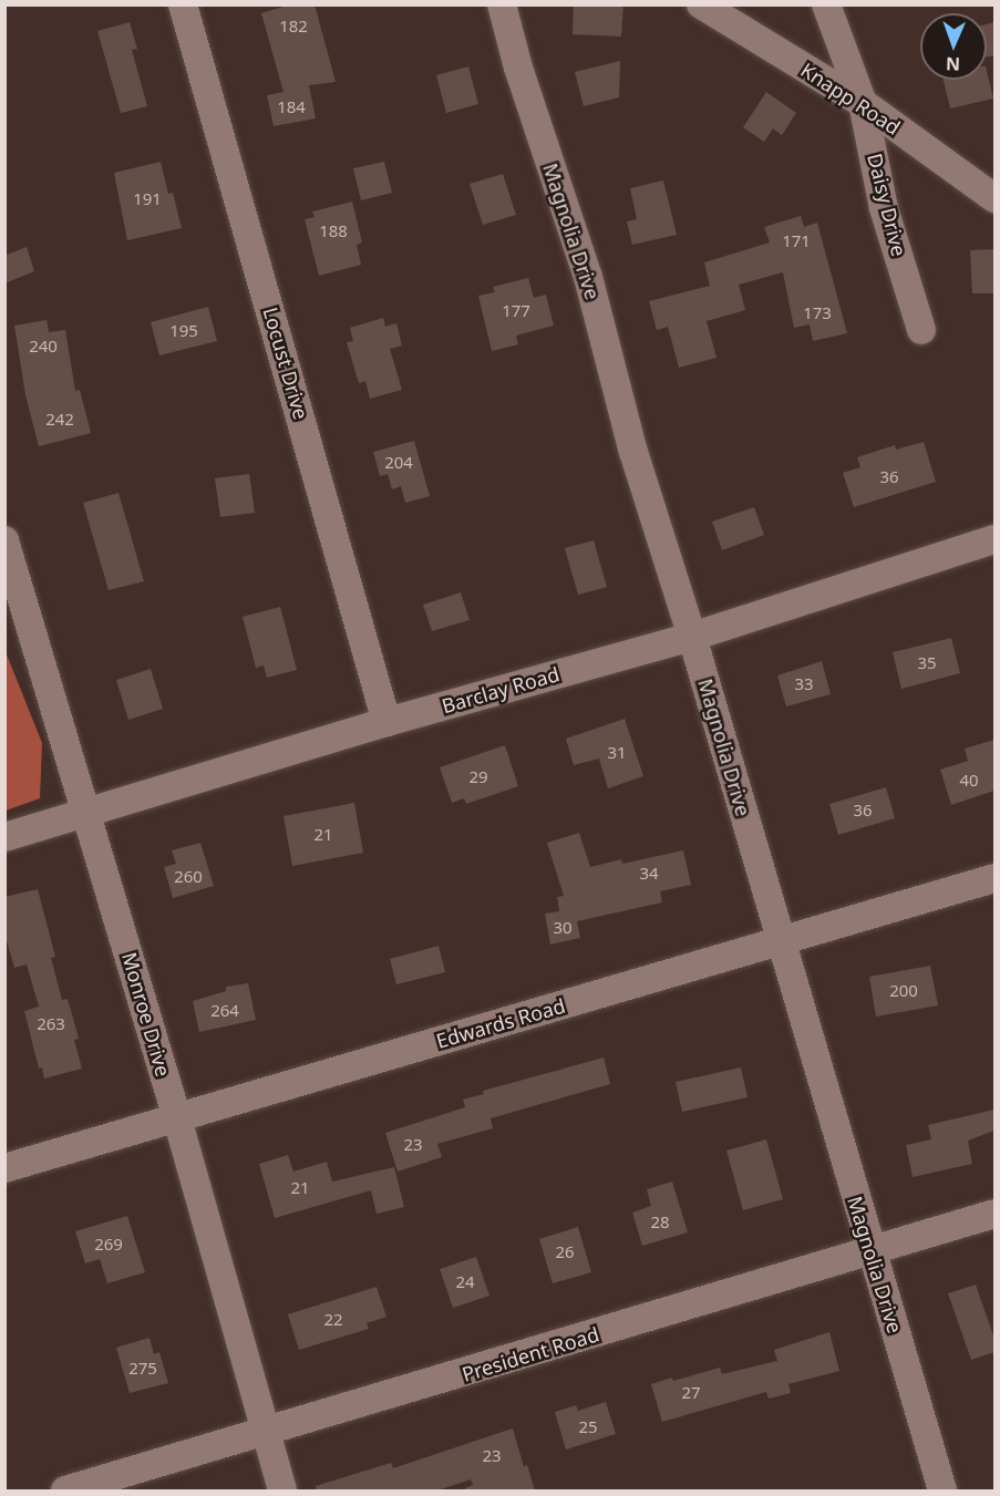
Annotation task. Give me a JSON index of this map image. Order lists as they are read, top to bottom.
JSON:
{
  "streets": {
    "street": [
      "Knapp Road",
      "Daisy Drive",
      "Magnolia Drive",
      "Locust Drive",
      "Barclay Road",
      "Monroe Drive",
      "Edwards Road",
      "President Road"
    ]
  },
  "crossings": [
    ["Knapp Road", "Daisy Drive"],
    ["Magnolia Drive", "Barclay Road"],
    ["Magnolia Drive", "Edwards Road"],
    ["Magnolia Drive", "President Road"],
    ["Locust Drive", "Barclay Road"],
    ["Barclay Road", "Monroe Drive"],
    ["Monroe Drive", "Edwards Road"],
    ["Monroe Drive", "President Road"]
  ],
  "house_numbers": [
    "182",
    "184",
    "191",
    "188",
    "171",
    "177",
    "173",
    "195",
    "240",
    "242",
    "204",
    "36",
    "35",
    "33",
    "31",
    "29",
    "40",
    "36",
    "21",
    "34",
    "260",
    "30",
    "200",
    "264",
    "263",
    "23",
    "21",
    "28",
    "269",
    "26",
    "24",
    "22",
    "275",
    "27",
    "25",
    "23"
  ],
  "north": "bottom"
}
